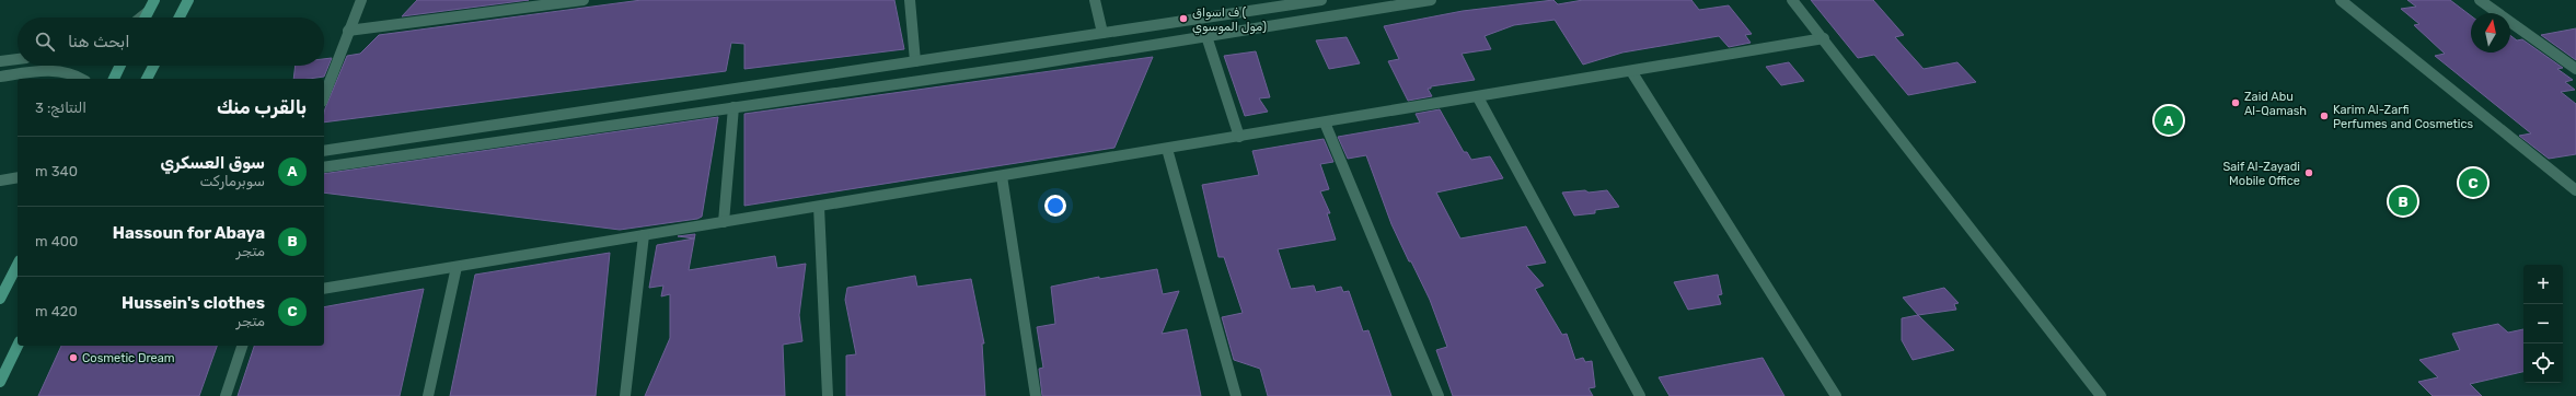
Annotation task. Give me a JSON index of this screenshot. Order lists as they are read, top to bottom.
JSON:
{
  "places": [
    "ف اسواق ( مول الموسوي)",
    "Zaid Abu Al-Qamash",
    "Karim Al-Zarfi Perfumes and Cosmetics",
    "Saif Al-Zayadi Mobile Office",
    "Cosmetic Dream"
  ],
  "north": "top",
  "page": {
    "search": "ابحث هنا",
    "heading": ["بالقرب منك", "النتائج: 3"],
    "pins": ["A", "C", "B"],
    "list": [
      {
        "mark": "A",
        "name": "سوق العسكري",
        "note": "سوبرماركت",
        "value": "340 m"
      },
      {
        "mark": "B",
        "name": "Hassoun for Abaya",
        "note": "متجر",
        "value": "400 m"
      },
      {
        "mark": "C",
        "name": "Hussein's clothes",
        "note": "متجر",
        "value": "420 m"
      }
    ],
    "map_buttons": ["+", "−"]
  }
}
